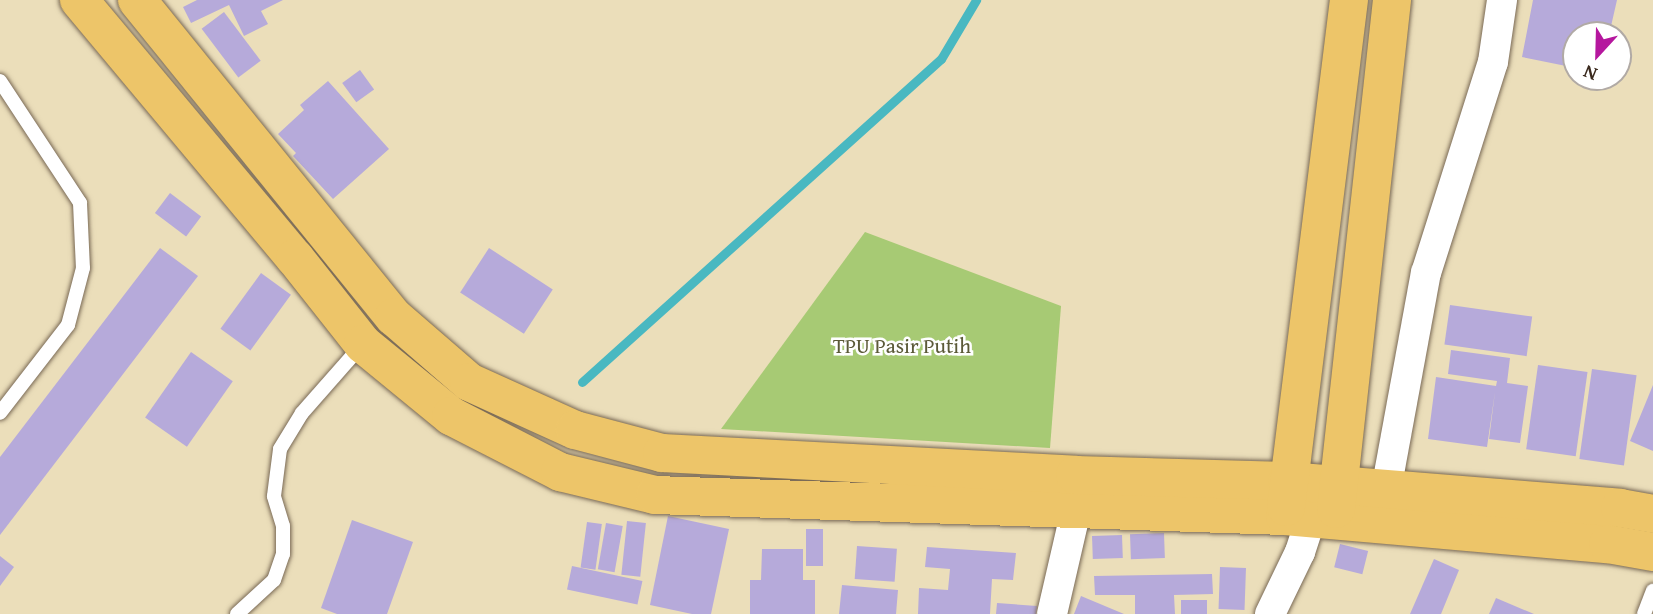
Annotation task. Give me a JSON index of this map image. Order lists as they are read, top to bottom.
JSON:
{
  "parks": ["TPU Pasir Putih"],
  "north": "bottom"
}
